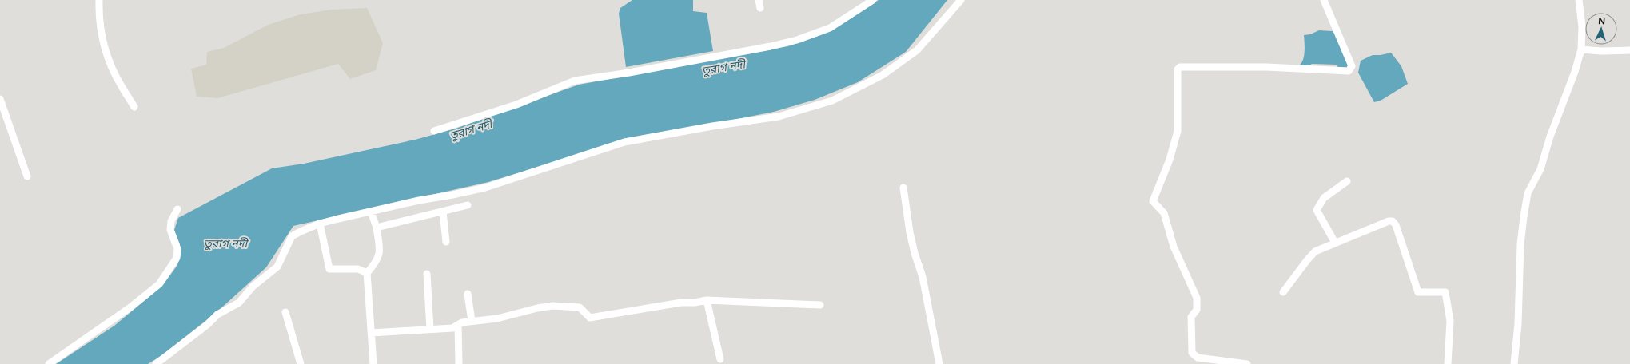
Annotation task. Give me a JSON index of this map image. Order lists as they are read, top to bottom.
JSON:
{
  "water": ["তুরাগ নদী"],
  "north": "top"
}
